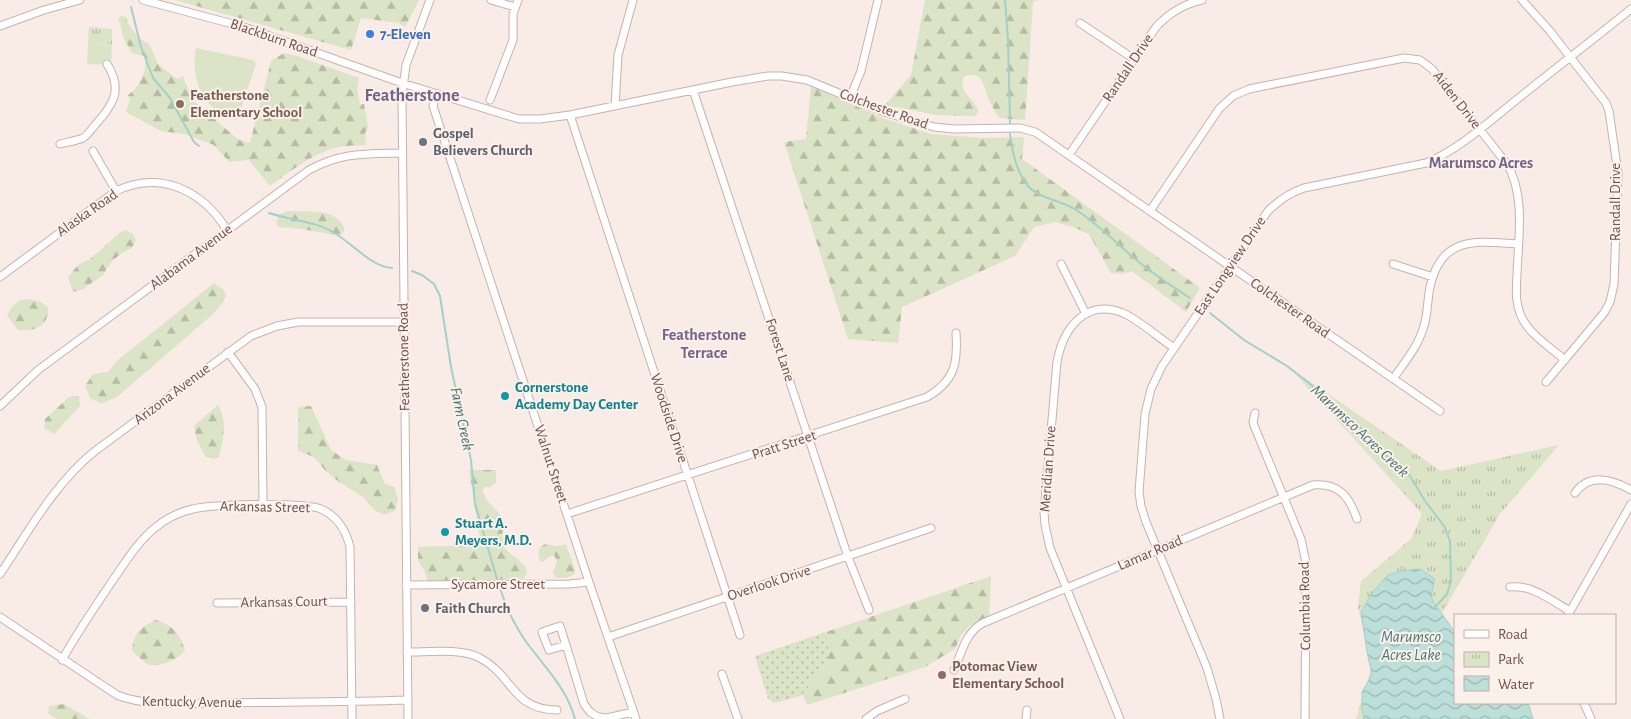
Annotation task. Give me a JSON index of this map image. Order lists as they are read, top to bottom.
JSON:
{
  "streets": {
    "street": [
      "Blackburn Road",
      "Randall Drive",
      "Aiden Drive",
      "Colchester Road",
      "Alaska Road",
      "Alabama Avenue",
      "East Longview Drive",
      "Forest Lane",
      "Featherstone Road",
      "Arizona Avenue",
      "Woodside Drive",
      "Pratt Street",
      "Walnut Street",
      "Meridian Drive",
      "Arkansas Street",
      "Lamar Road",
      "Overlook Drive",
      "Sycamore Street",
      "Arkansas Court",
      "Columbia Road",
      "Kentucky Avenue"
    ]
  },
  "crossings": [
    ["Blackburn Road", "Colchester Road"],
    ["Blackburn Road", "Featherstone Road"],
    ["Randall Drive", "Aiden Drive"],
    ["Randall Drive", "Colchester Road"],
    ["Randall Drive", "East Longview Drive"],
    ["Aiden Drive", "Colchester Road"],
    ["Aiden Drive", "East Longview Drive"],
    ["Colchester Road", "East Longview Drive"],
    ["Colchester Road", "Forest Lane"],
    ["Colchester Road", "Featherstone Road"],
    ["Colchester Road", "Woodside Drive"],
    ["Colchester Road", "Walnut Street"],
    ["Alaska Road", "Alabama Avenue"],
    ["Alabama Avenue", "Featherstone Road"],
    ["East Longview Drive", "Lamar Road"],
    ["Forest Lane", "Pratt Street"],
    ["Forest Lane", "Overlook Drive"],
    ["Featherstone Road", "Arizona Avenue"],
    ["Featherstone Road", "Sycamore Street"],
    ["Featherstone Road", "Kentucky Avenue"],
    ["Woodside Drive", "Pratt Street"],
    ["Woodside Drive", "Overlook Drive"],
    ["Pratt Street", "Walnut Street"],
    ["Walnut Street", "Overlook Drive"],
    ["Walnut Street", "Sycamore Street"],
    ["Meridian Drive", "Lamar Road"],
    ["Arkansas Street", "Arkansas Court"],
    ["Arkansas Street", "Kentucky Avenue"],
    ["Lamar Road", "Columbia Road"]
  ],
  "districts": ["Featherstone", "Marumsco Acres", "Featherstone Terrace"],
  "water": ["Farm Creek", "Marumsco Acres Creek", "Marumsco Acres Lake"],
  "places": [
    "7-Eleven",
    "Featherstone Elementary School",
    "Gospel Believers Church",
    "Cornerstone Academy Day Center",
    "Stuart A. Meyers, M.D.",
    "Faith Church",
    "Potomac View Elementary School"
  ],
  "legend": ["Road", "Park", "Water"]
}
